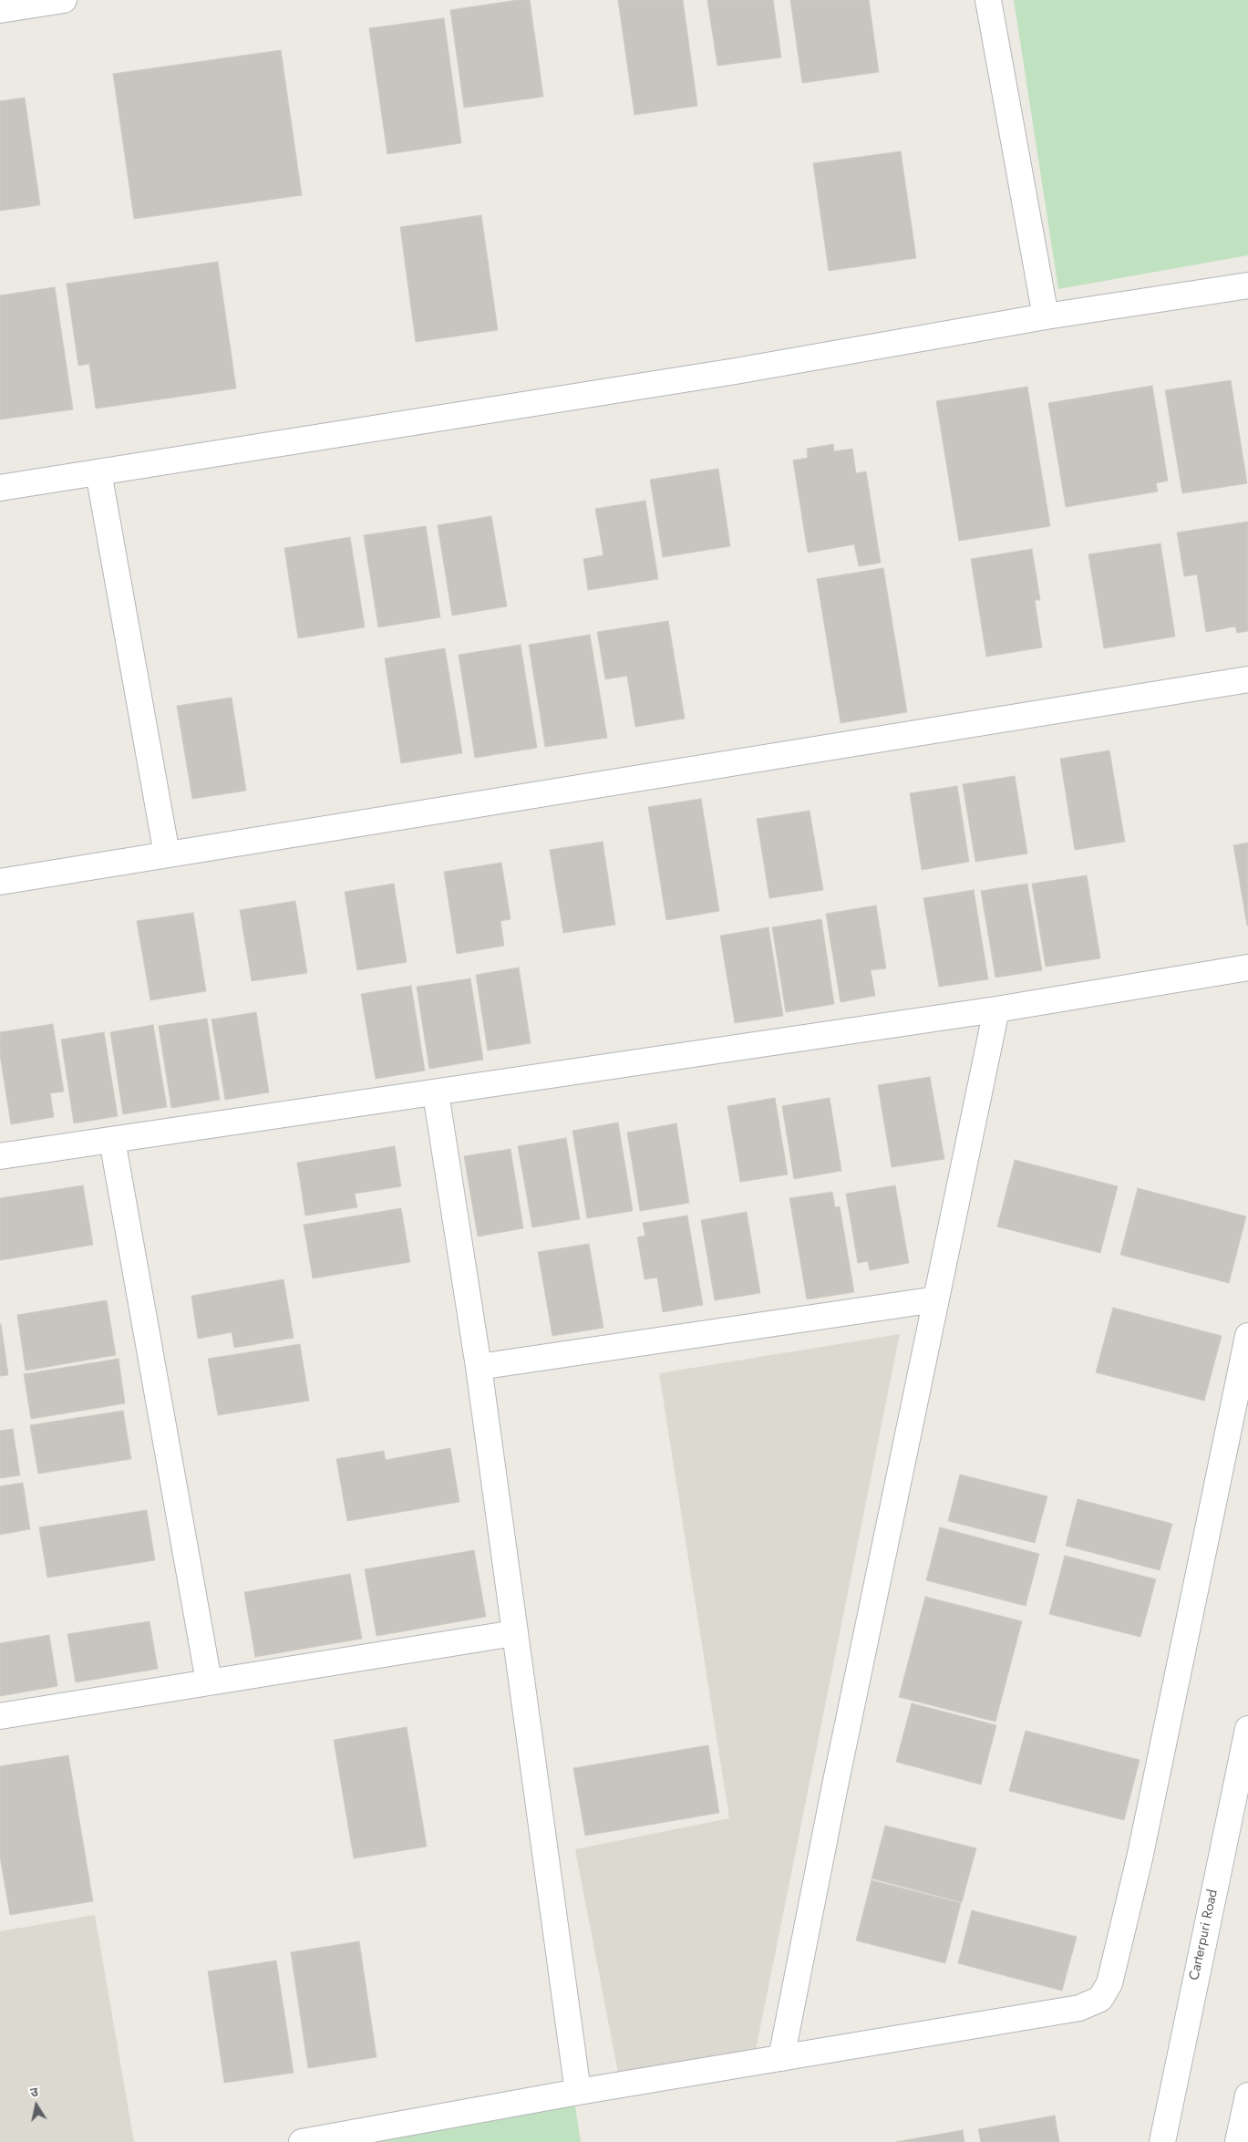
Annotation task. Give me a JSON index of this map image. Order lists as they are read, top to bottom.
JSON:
{
  "streets": {
    "street": ["Carterpuri Road"]
  },
  "north": "top"
}
